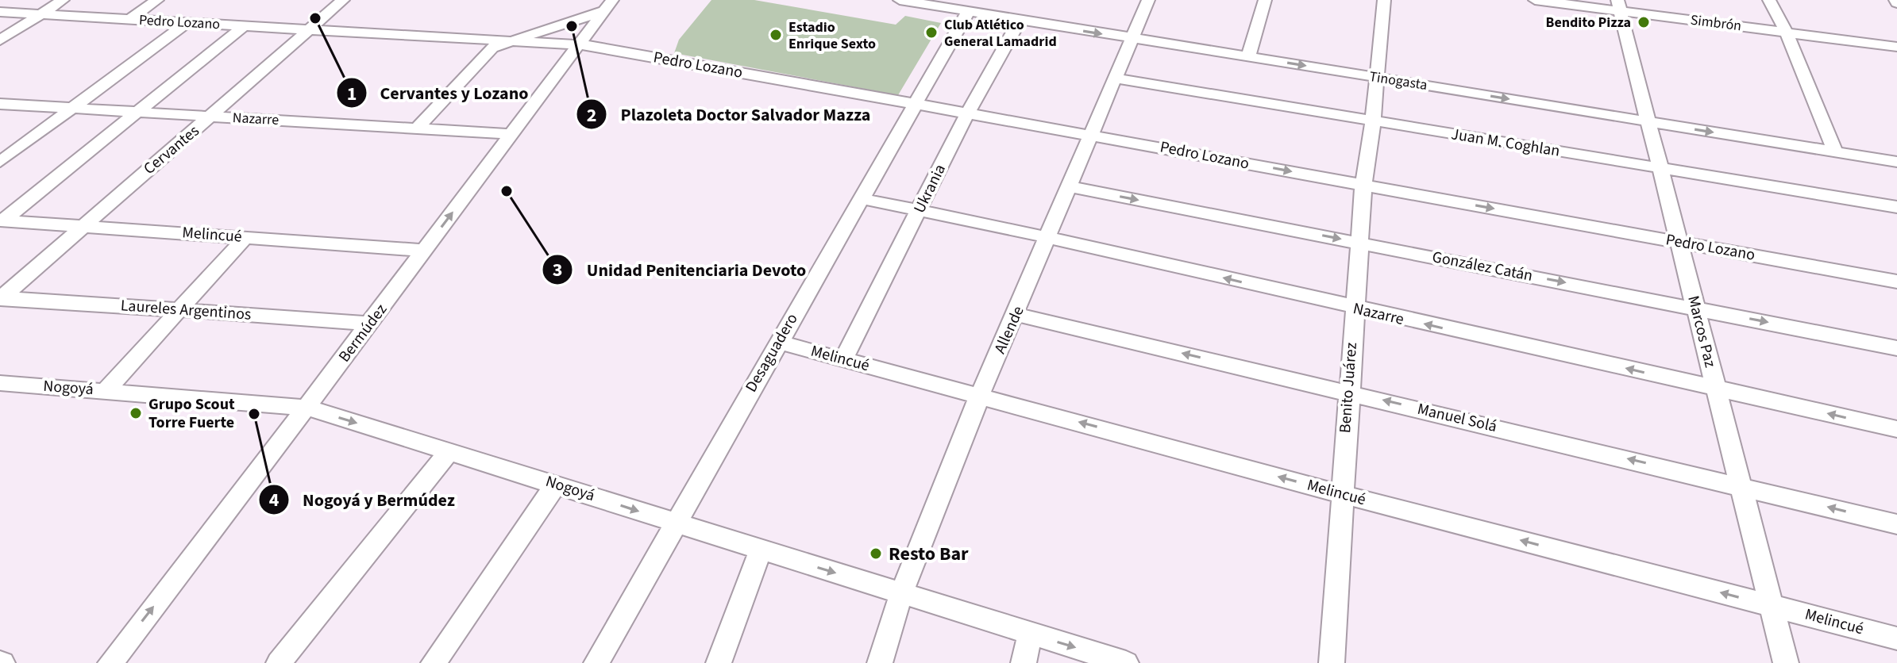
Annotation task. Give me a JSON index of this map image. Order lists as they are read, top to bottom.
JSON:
{
  "streets": {
    "street": [
      "Pedro Lozano",
      "Simbrón",
      "Tinogasta",
      "Nazarre",
      "Juan M. Coghlan",
      "Cervantes",
      "Ukrania",
      "Melincué",
      "González Catán",
      "Laureles Argentinos",
      "Allende",
      "Marcos Paz",
      "Bermúdez",
      "Desaguadero",
      "Nogoyá",
      "Benito Juárez",
      "Manuel Solá"
    ]
  },
  "crossings": [
    ["Pedro Lozano", "Cervantes"],
    ["Pedro Lozano", "Ukrania"],
    ["Pedro Lozano", "Allende"],
    ["Pedro Lozano", "Marcos Paz"],
    ["Pedro Lozano", "Bermúdez"],
    ["Pedro Lozano", "Desaguadero"],
    ["Pedro Lozano", "Benito Juárez"],
    ["Simbrón", "Marcos Paz"],
    ["Tinogasta", "Ukrania"],
    ["Tinogasta", "Allende"],
    ["Tinogasta", "Marcos Paz"],
    ["Tinogasta", "Desaguadero"],
    ["Tinogasta", "Benito Juárez"],
    ["Nazarre", "Cervantes"],
    ["Nazarre", "Ukrania"],
    ["Nazarre", "Allende"],
    ["Nazarre", "Marcos Paz"],
    ["Nazarre", "Bermúdez"],
    ["Nazarre", "Desaguadero"],
    ["Nazarre", "Benito Juárez"],
    ["Juan M. Coghlan", "Allende"],
    ["Juan M. Coghlan", "Marcos Paz"],
    ["Juan M. Coghlan", "Benito Juárez"],
    ["Cervantes", "Melincué"],
    ["Cervantes", "Laureles Argentinos"],
    ["Ukrania", "Melincué"],
    ["Melincué", "Allende"],
    ["Melincué", "Marcos Paz"],
    ["Melincué", "Bermúdez"],
    ["Melincué", "Desaguadero"],
    ["Melincué", "Benito Juárez"],
    ["González Catán", "Allende"],
    ["González Catán", "Marcos Paz"],
    ["González Catán", "Benito Juárez"],
    ["Laureles Argentinos", "Bermúdez"],
    ["Allende", "Nogoyá"],
    ["Allende", "Manuel Solá"],
    ["Marcos Paz", "Manuel Solá"],
    ["Bermúdez", "Nogoyá"],
    ["Desaguadero", "Nogoyá"],
    ["Benito Juárez", "Manuel Solá"]
  ],
  "one_way": [
    "Tinogasta",
    "Nazarre",
    "Melincué",
    "González Catán",
    "Nogoyá",
    "Manuel Solá"
  ],
  "places": [
    "Cervantes y Lozano",
    "Bendito Pizza",
    "Plazoleta Doctor Salvador Mazza",
    "Club Atlético General Lamadrid",
    "Estadio Enrique Sexto",
    "Unidad Penitenciaria Devoto",
    "Grupo Scout Torre Fuerte",
    "Nogoyá y Bermúdez",
    "Resto Bar"
  ]
}
